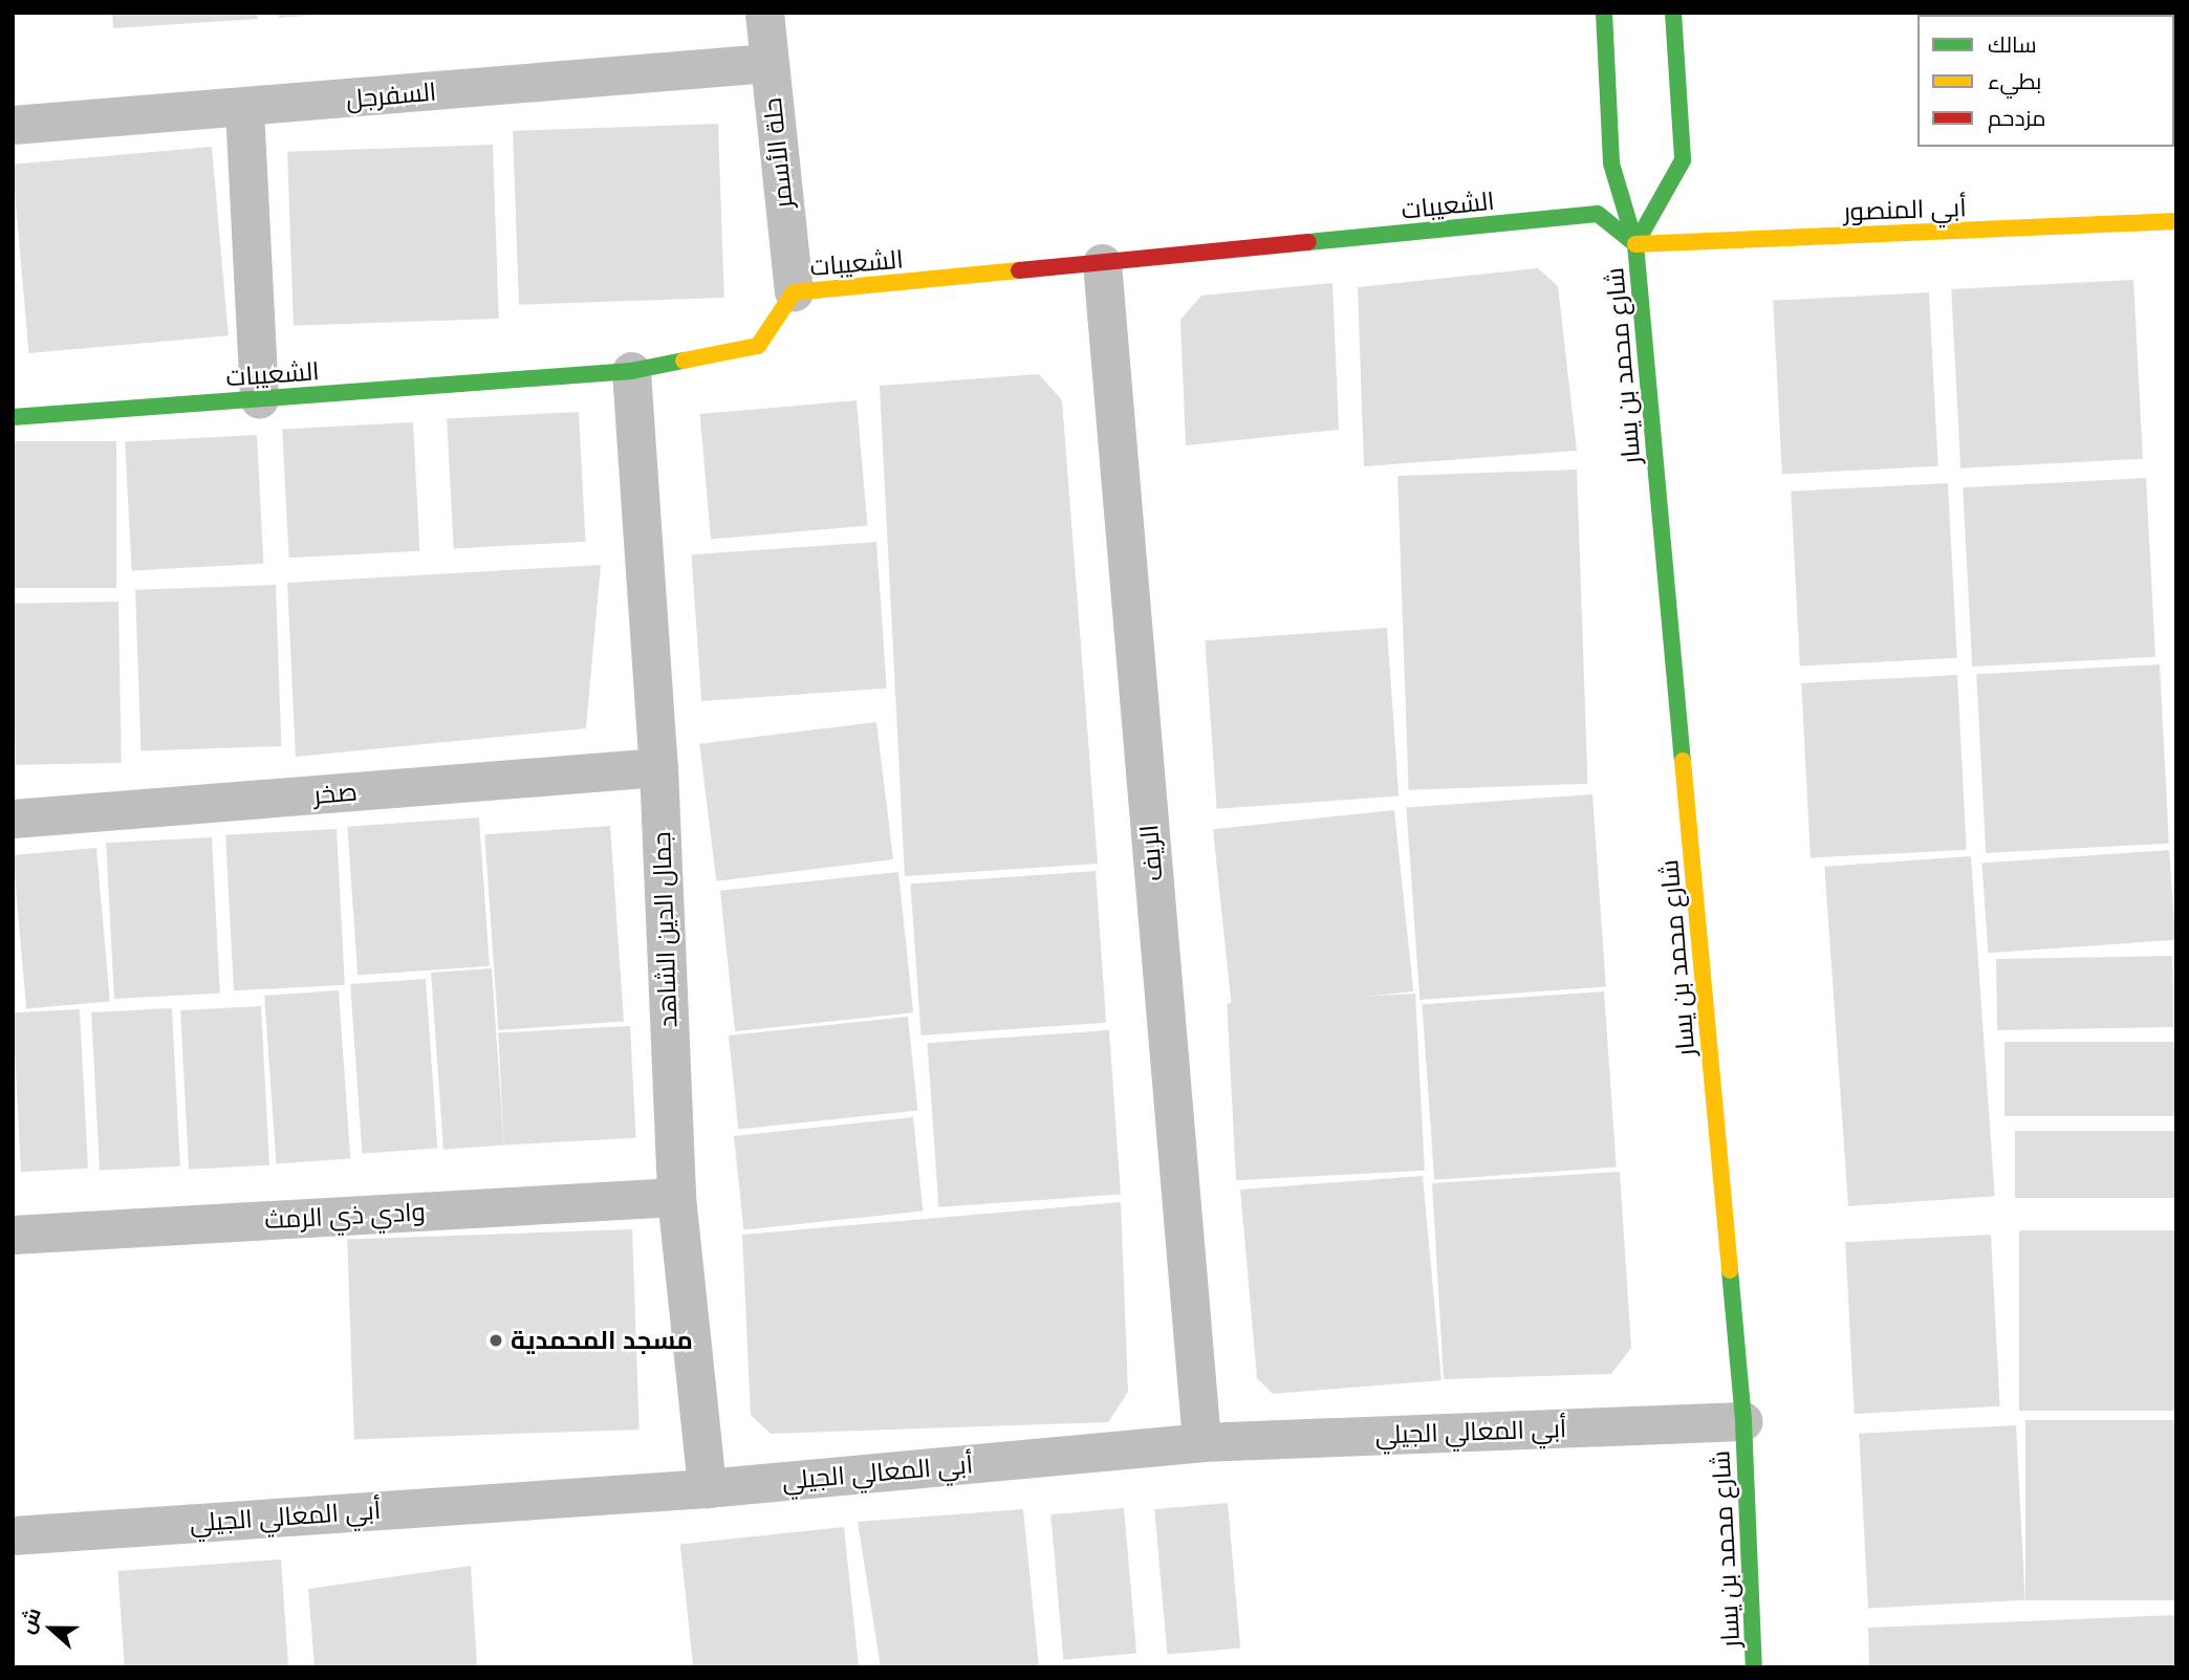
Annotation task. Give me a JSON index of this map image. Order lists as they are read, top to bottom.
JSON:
{
  "streets": {
    "street": [
      "السفرجل",
      "حلة الأسمر",
      "الشعيبات",
      "أبي المنصور",
      "شارع محمد بن يسار",
      "صخر",
      "الريف",
      "جمال الدين الشاهد",
      "وادي ذي الرمث",
      "أبي المعالي الجيلي"
    ]
  },
  "crossings": [
    ["السفرجل", "حلة الأسمر"],
    ["حلة الأسمر", "الشعيبات"],
    ["الشعيبات", "أبي المنصور"],
    ["الشعيبات", "شارع محمد بن يسار"],
    ["الشعيبات", "الريف"],
    ["الشعيبات", "جمال الدين الشاهد"],
    ["أبي المنصور", "شارع محمد بن يسار"],
    ["شارع محمد بن يسار", "أبي المعالي الجيلي"],
    ["صخر", "جمال الدين الشاهد"],
    ["الريف", "أبي المعالي الجيلي"],
    ["جمال الدين الشاهد", "وادي ذي الرمث"],
    ["جمال الدين الشاهد", "أبي المعالي الجيلي"]
  ],
  "places": ["مسجد المحمدية"],
  "legend": ["سالك", "بطيء", "مزدحم"],
  "north": "left"
}
